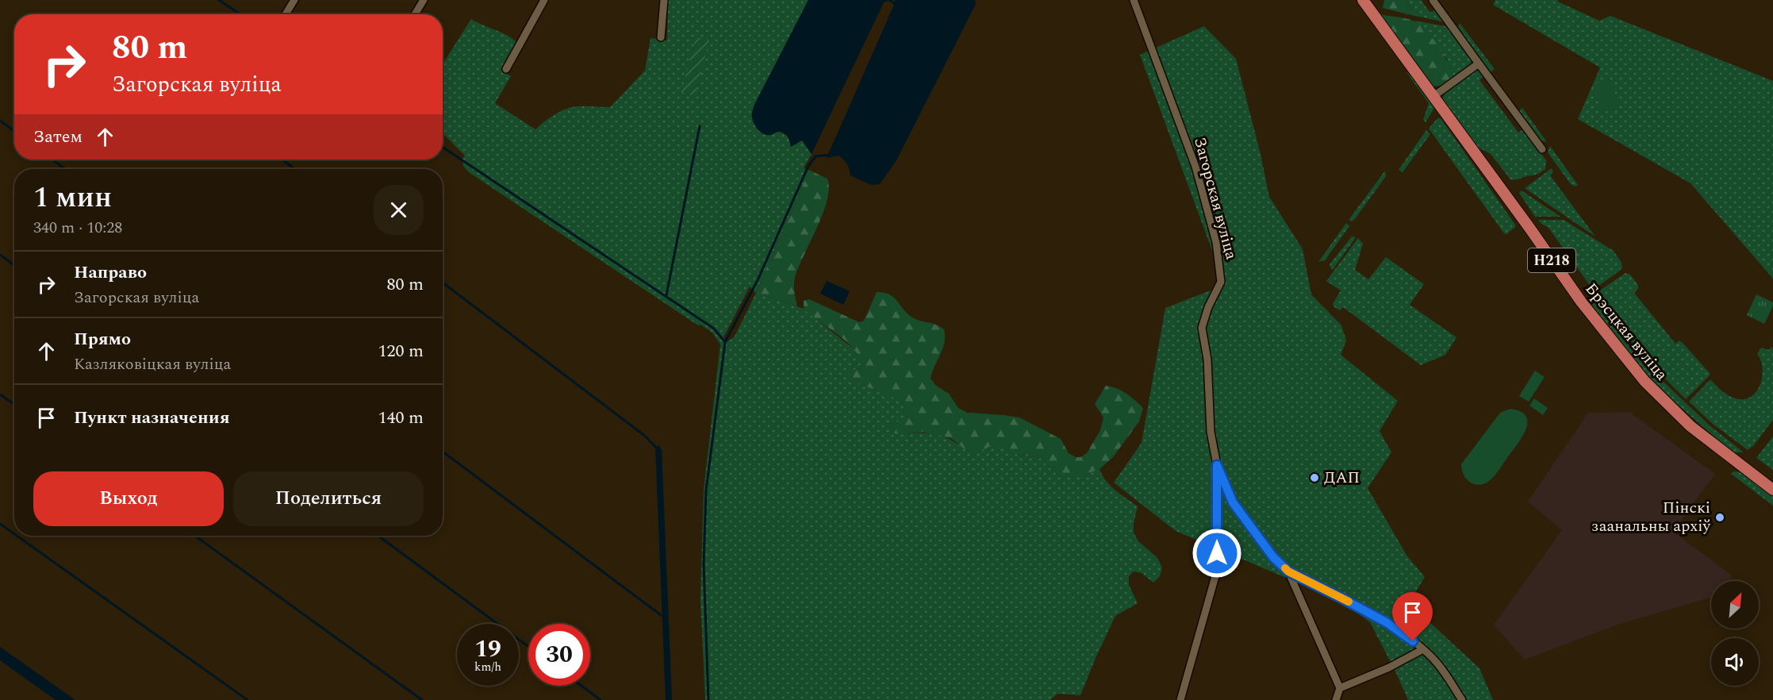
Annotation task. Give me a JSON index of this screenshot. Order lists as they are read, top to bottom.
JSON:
{
  "streets": {
    "main road": ["Н218", "Брэсцкая вуліца"],
    "street": ["Загорская вуліца"]
  },
  "places": ["ДАП", "Пінскі заанальны архіў"],
  "north": "top right",
  "page": {
    "turn": ["80 m", "Загорская вуліца"],
    "then": "Затем",
    "heading": ["1 мин", "340 m · 10:28"],
    "list": [
      {
        "name": "Направо",
        "note": "Загорская вуліца",
        "value": "80 m"
      },
      {
        "name": "Прямо",
        "note": "Казляковіцкая вуліца",
        "value": "120 m"
      },
      {
        "name": "Пункт назначения",
        "value": "140 m"
      }
    ],
    "buttons": ["Выход", "Поделиться"],
    "speed": "19 km/h",
    "limit": "30"
  }
}
